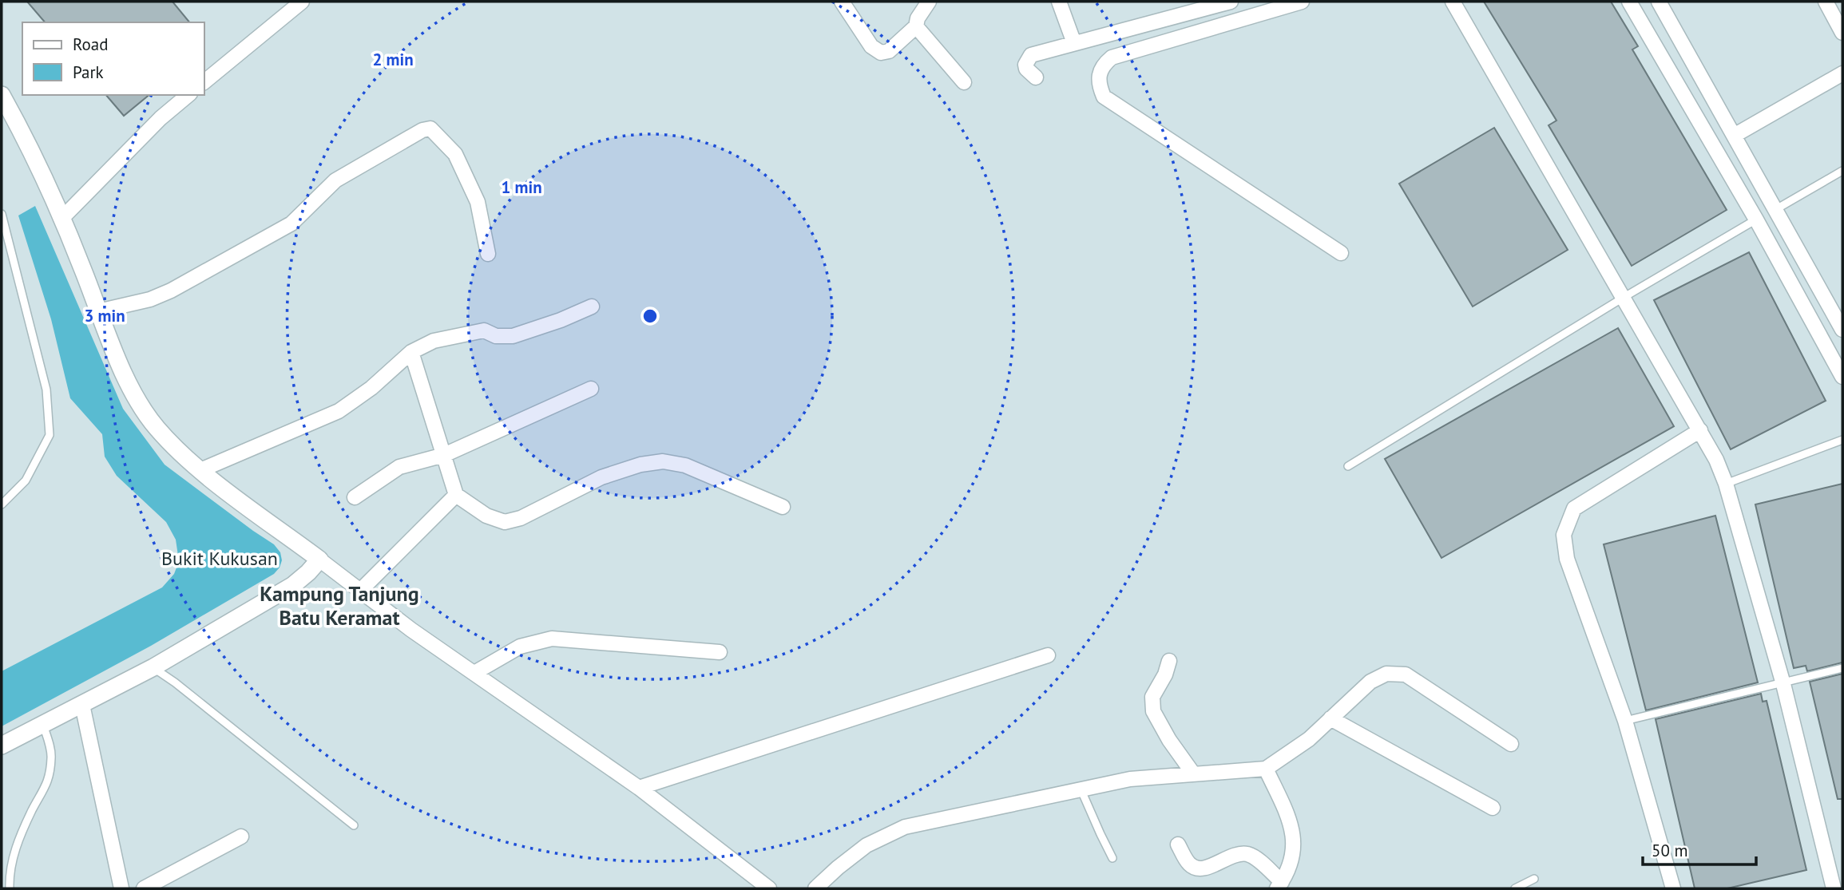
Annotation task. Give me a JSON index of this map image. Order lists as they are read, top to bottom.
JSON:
{
  "districts": ["Kampung Tanjung Batu Keramat"],
  "parks": ["Bukit Kukusan"],
  "legend": ["Road", "Park"],
  "scale_bar": "50 m",
  "rings": ["2 min", "1 min", "3 min"]
}
